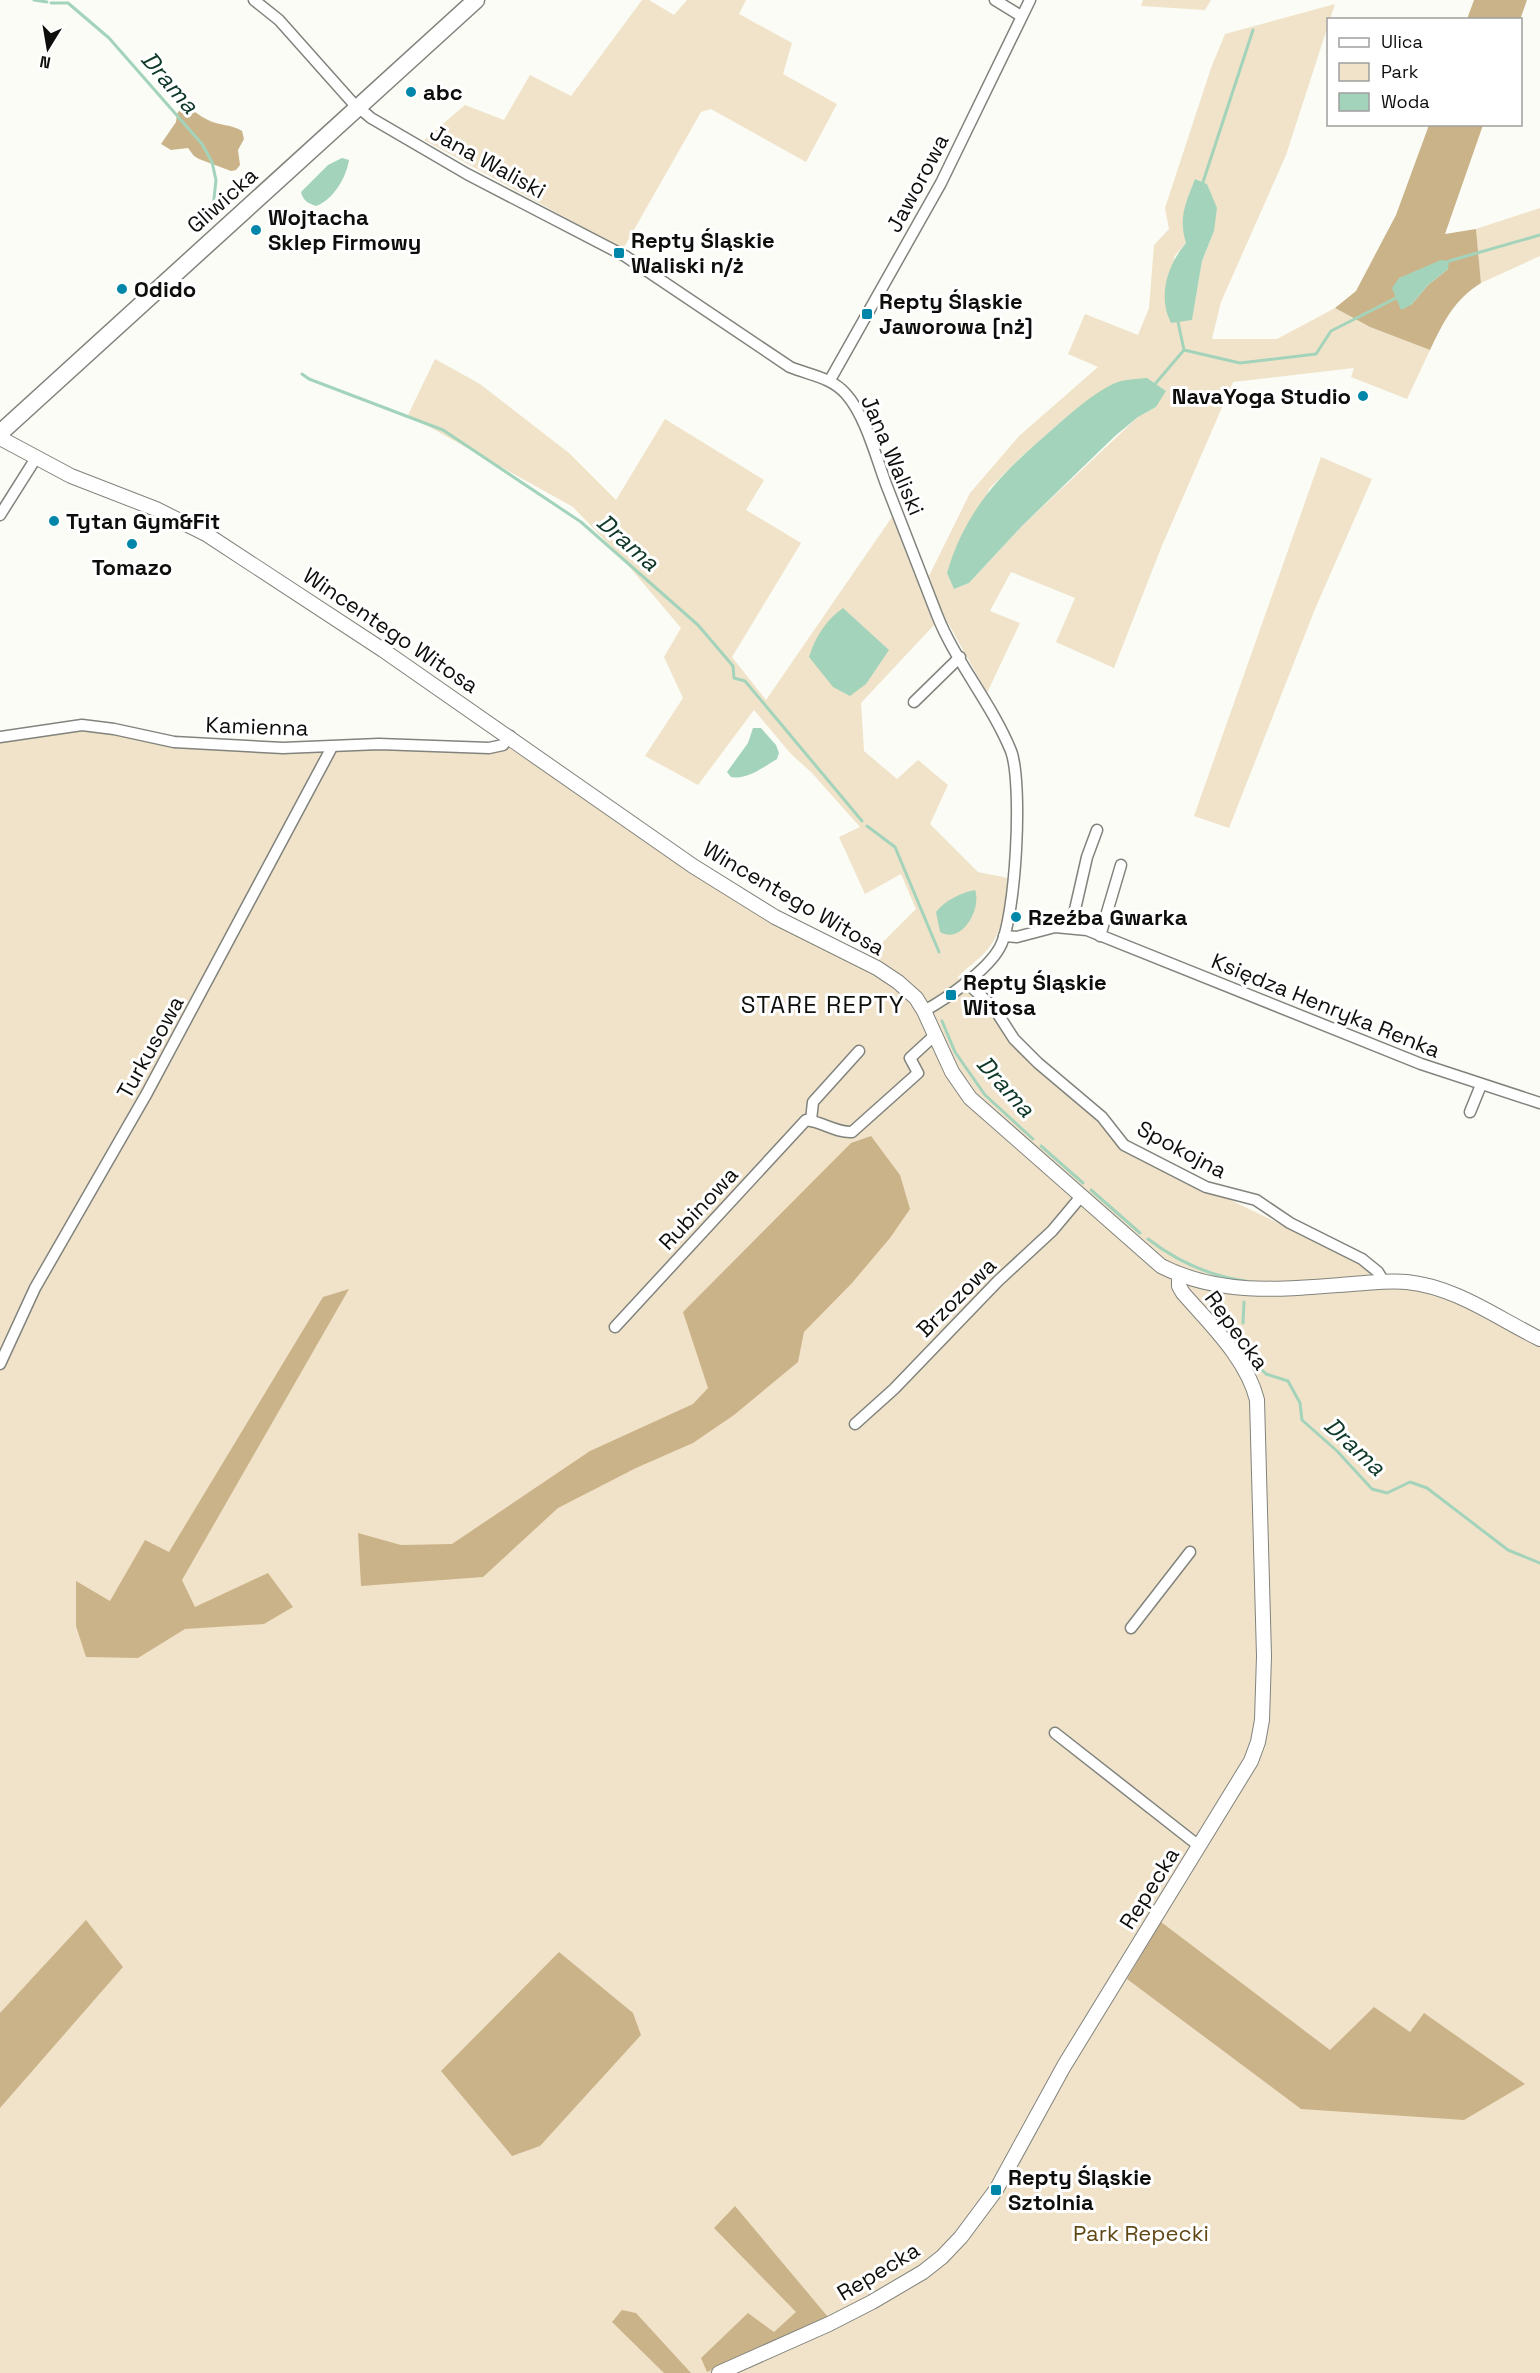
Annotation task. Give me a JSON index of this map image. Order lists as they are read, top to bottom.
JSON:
{
  "streets": {
    "main road": ["Gliwicka"],
    "street": [
      "Jana Waliski",
      "Jaworowa",
      "Wincentego Witosa",
      "Kamienna",
      "Księdza Henryka Renka",
      "Turkusowa",
      "Spokojna",
      "Rubinowa",
      "Brzozowa",
      "Repecka"
    ]
  },
  "crossings": [
    ["Jana Waliski", "Jaworowa"],
    ["Jana Waliski", "Gliwicka"],
    ["Jana Waliski", "Wincentego Witosa"],
    ["Jana Waliski", "Księdza Henryka Renka"],
    ["Jana Waliski", "Spokojna"],
    ["Gliwicka", "Wincentego Witosa"],
    ["Wincentego Witosa", "Kamienna"],
    ["Wincentego Witosa", "Spokojna"],
    ["Wincentego Witosa", "Brzozowa"],
    ["Wincentego Witosa", "Repecka"],
    ["Kamienna", "Turkusowa"]
  ],
  "districts": ["STARE REPTY"],
  "water": ["Drama"],
  "parks": ["Park Repecki"],
  "places": {
    "other": [
      "abc",
      "Wojtacha Sklep Firmowy",
      "Odido",
      "NavaYoga Studio",
      "Tytan Gym&Fit",
      "Tomazo",
      "Rzeźba Gwarka"
    ],
    "transit": [
      "Repty Śląskie Waliski n/ż",
      "Repty Śląskie Jaworowa [nż]",
      "Repty Śląskie Witosa",
      "Repty Śląskie Sztolnia"
    ]
  },
  "legend": ["Ulica", "Park", "Woda"],
  "north": "bottom"
}
